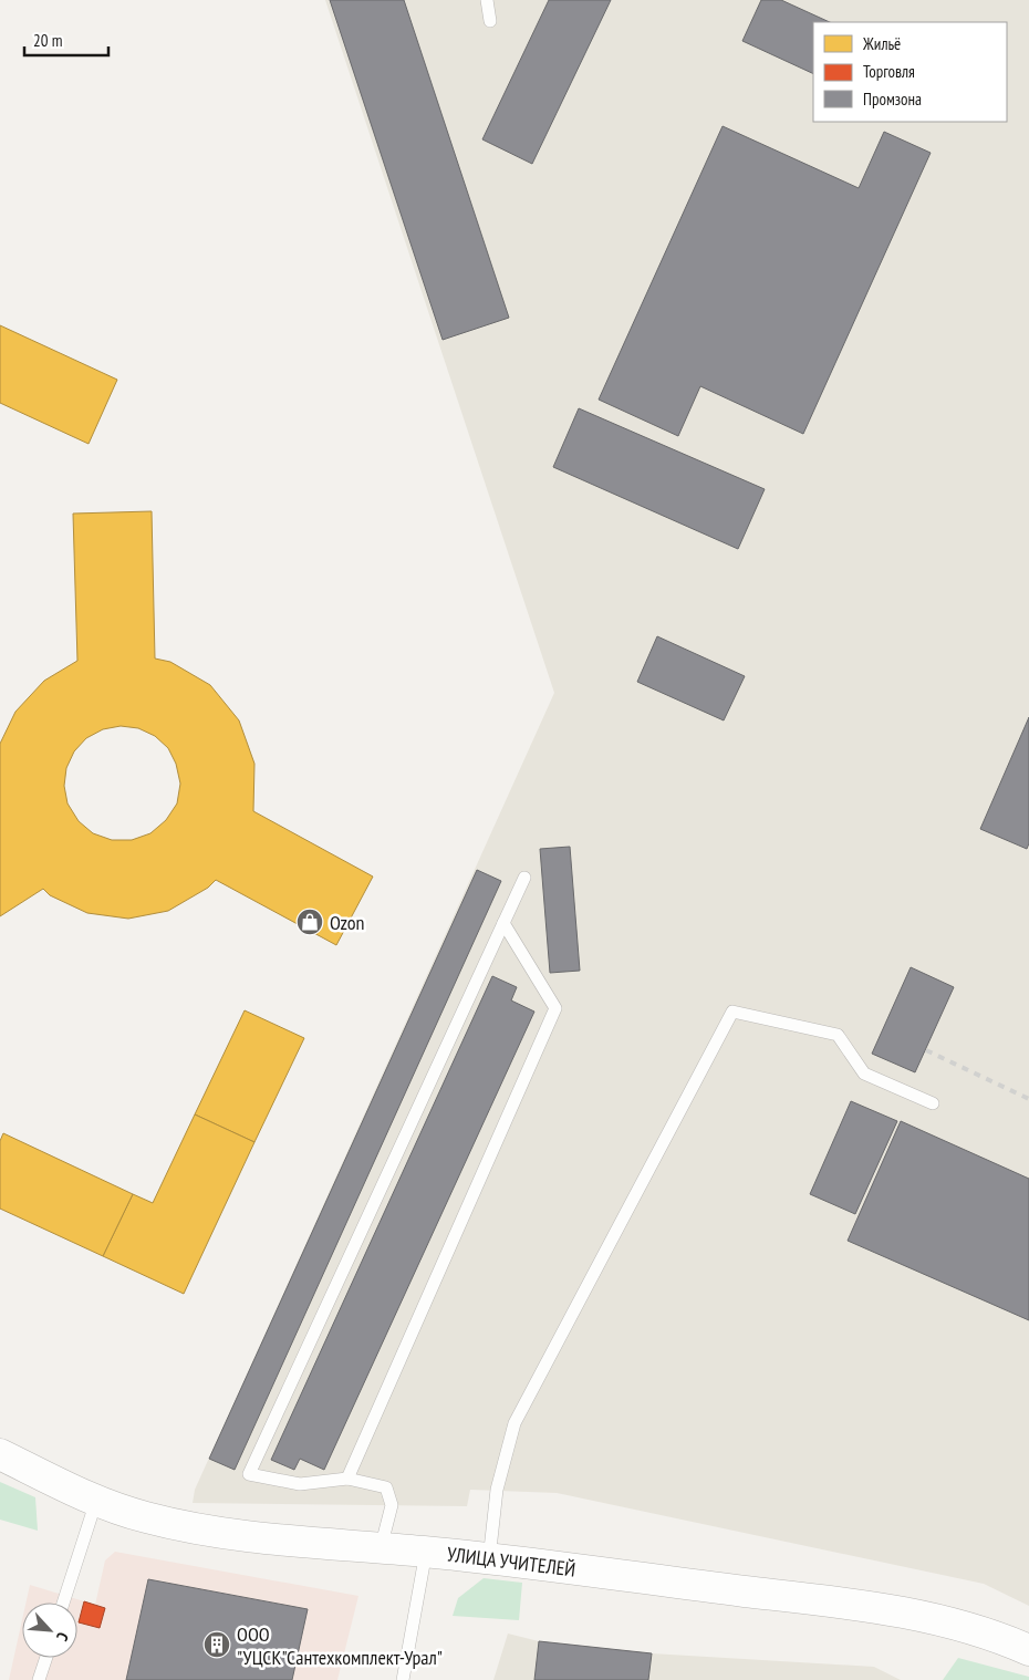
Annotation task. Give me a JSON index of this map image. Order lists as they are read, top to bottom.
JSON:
{
  "streets": {
    "main road": ["УЛИЦА УЧИТЕЛЕЙ"]
  },
  "places": {
    "shop": ["Ozon"],
    "building": ["ООО \"УЦСК\"Сантехкомплект-Урал\""]
  },
  "legend": ["Жильё", "Торговля", "Промзона"],
  "scale_bar": "20 m",
  "north": "bottom right"
}
